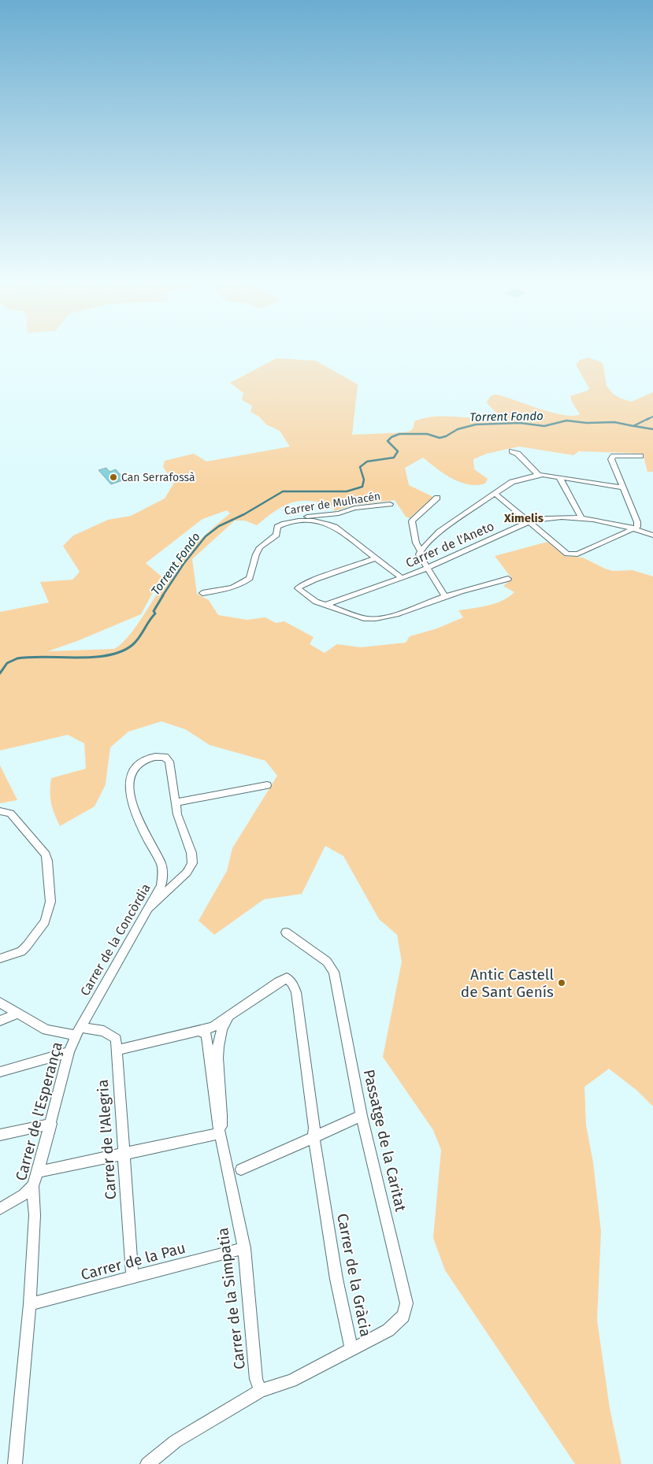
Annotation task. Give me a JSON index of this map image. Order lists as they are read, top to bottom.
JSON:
{
  "streets": {
    "street": [
      "Carrer de Mulhacén",
      "Carrer de l'Aneto",
      "Carrer de la Concòrdia",
      "Carrer de l'Esperança",
      "Carrer de l'Alegria",
      "Passatge de la Caritat",
      "Carrer de la Pau",
      "Carrer de la Gràcia",
      "Carrer de la Simpatia"
    ]
  },
  "crossings": [
    ["Carrer de la Concòrdia", "Carrer de l'Esperança"],
    ["Carrer de la Concòrdia", "Carrer de l'Alegria"],
    ["Carrer de l'Esperança", "Carrer de l'Alegria"],
    ["Carrer de l'Esperança", "Carrer de la Pau"],
    ["Carrer de l'Alegria", "Carrer de la Pau"],
    ["Passatge de la Caritat", "Carrer de la Gràcia"],
    ["Carrer de la Pau", "Carrer de la Simpatia"],
    ["Carrer de la Gràcia", "Carrer de la Simpatia"]
  ],
  "districts": ["Ximelis"],
  "water": ["Torrent Fondo"],
  "places": ["Can Serrafossà", "Antic Castell de Sant Genís"]
}
